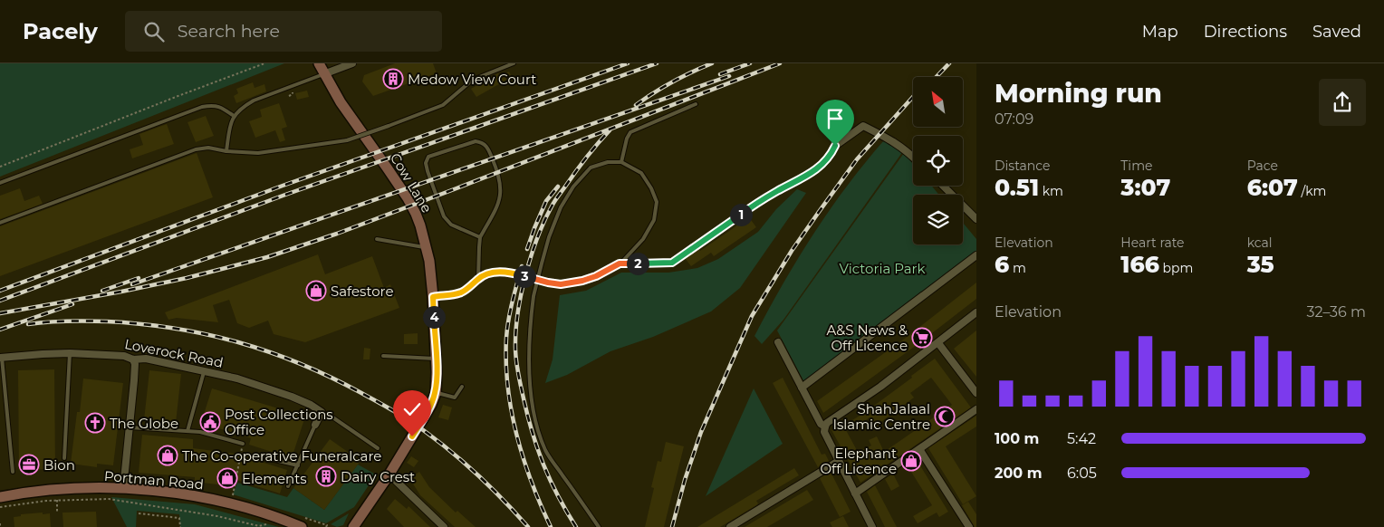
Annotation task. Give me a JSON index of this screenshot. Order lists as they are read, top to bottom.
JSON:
{
  "streets": {
    "street": ["Cow Lane", "Loverock Road", "Portman Road"]
  },
  "parks": ["Victoria Park"],
  "places": {
    "building": ["Medow View Court", "Dairy Crest"],
    "shop": [
      "Safestore",
      "The Co-operative Funeralcare",
      "Elephant Off Licence",
      "Elements"
    ],
    "supermarket": ["A&S News & Off Licence"],
    "mosque": ["ShahJalaal Islamic Centre"],
    "public building": ["Post Collections Office"],
    "church": ["The Globe"],
    "office": ["Bion"]
  },
  "north": "top left",
  "page": {
    "header": "Pacely",
    "search": "Search here",
    "nav": ["Map", "Directions", "Saved"],
    "heading": ["Morning run", "07:09"],
    "stats": [
      ["Distance", "0.51 km"],
      ["Time", "3:07"],
      ["Pace", "6:07 /km"],
      ["Elevation", "6 m"],
      ["Heart rate", "166 bpm"],
      ["kcal", "35"]
    ],
    "pins": [
      "1",
      "2",
      "3",
      "4"
    ],
    "chart": ["Elevation", "32–36 m"],
    "list": [
      {
        "name": "100 m",
        "note": "5:42"
      },
      {
        "name": "200 m",
        "note": "6:05"
      }
    ]
  }
}
